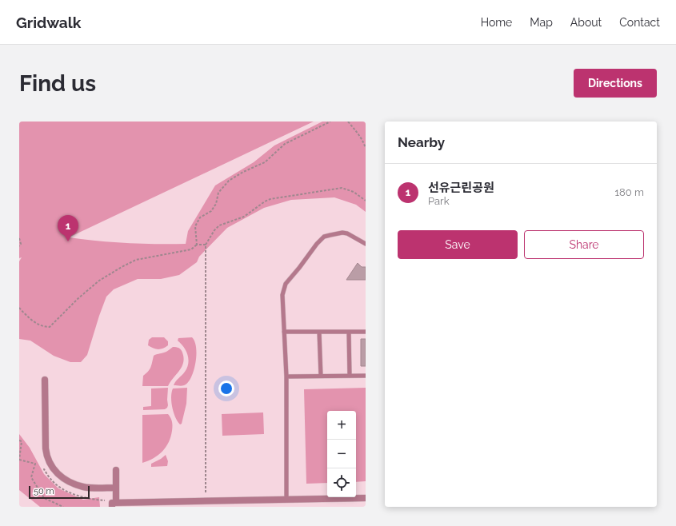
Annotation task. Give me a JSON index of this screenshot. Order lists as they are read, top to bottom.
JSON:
{
  "scale_bar": "50 m",
  "page": {
    "header": "Gridwalk",
    "nav": [
      "Home",
      "Map",
      "About",
      "Contact"
    ],
    "buttons": [
      "Directions",
      ["Save", "Share"]
    ],
    "title": "Find us",
    "heading": "Nearby",
    "list": [
      {
        "mark": "1",
        "name": "선유근린공원",
        "note": "Park",
        "value": "180 m"
      }
    ],
    "pins": "1",
    "map_buttons": ["+", "−"],
    "scale": "50 m"
  }
}
